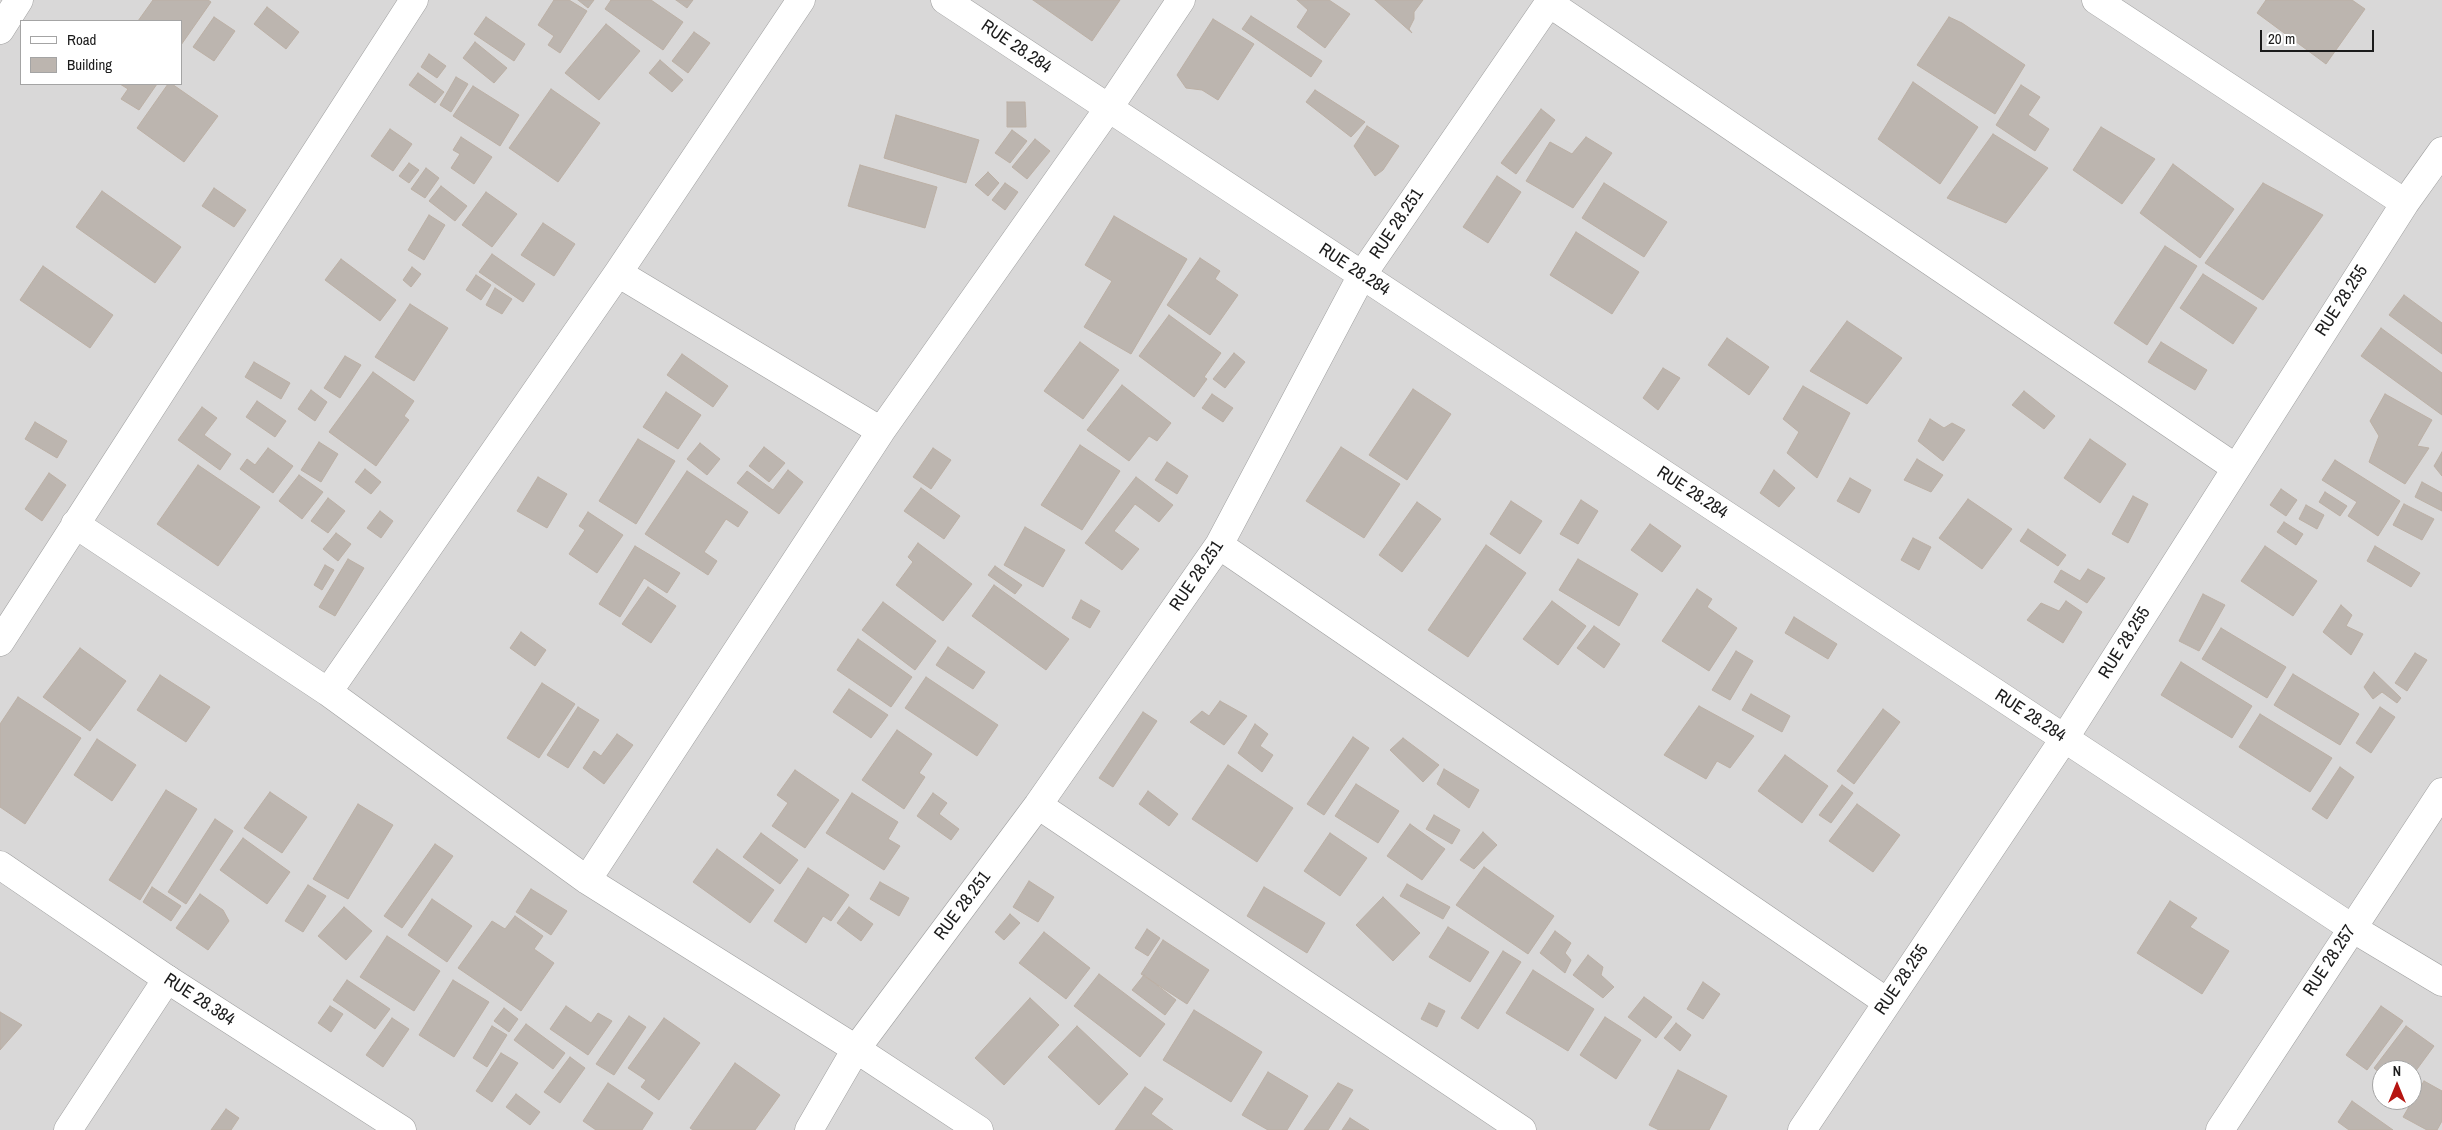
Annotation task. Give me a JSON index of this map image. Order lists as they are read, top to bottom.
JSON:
{
  "streets": {
    "street": [
      "RUE 28.284",
      "RUE 28.251",
      "RUE 28.255",
      "RUE 28.257",
      "RUE 28.384"
    ]
  },
  "crossings": [
    ["RUE 28.284", "RUE 28.251"],
    ["RUE 28.284", "RUE 28.255"],
    ["RUE 28.284", "RUE 28.257"]
  ],
  "legend": ["Road", "Building"],
  "scale_bar": "20 m",
  "north": "top"
}
